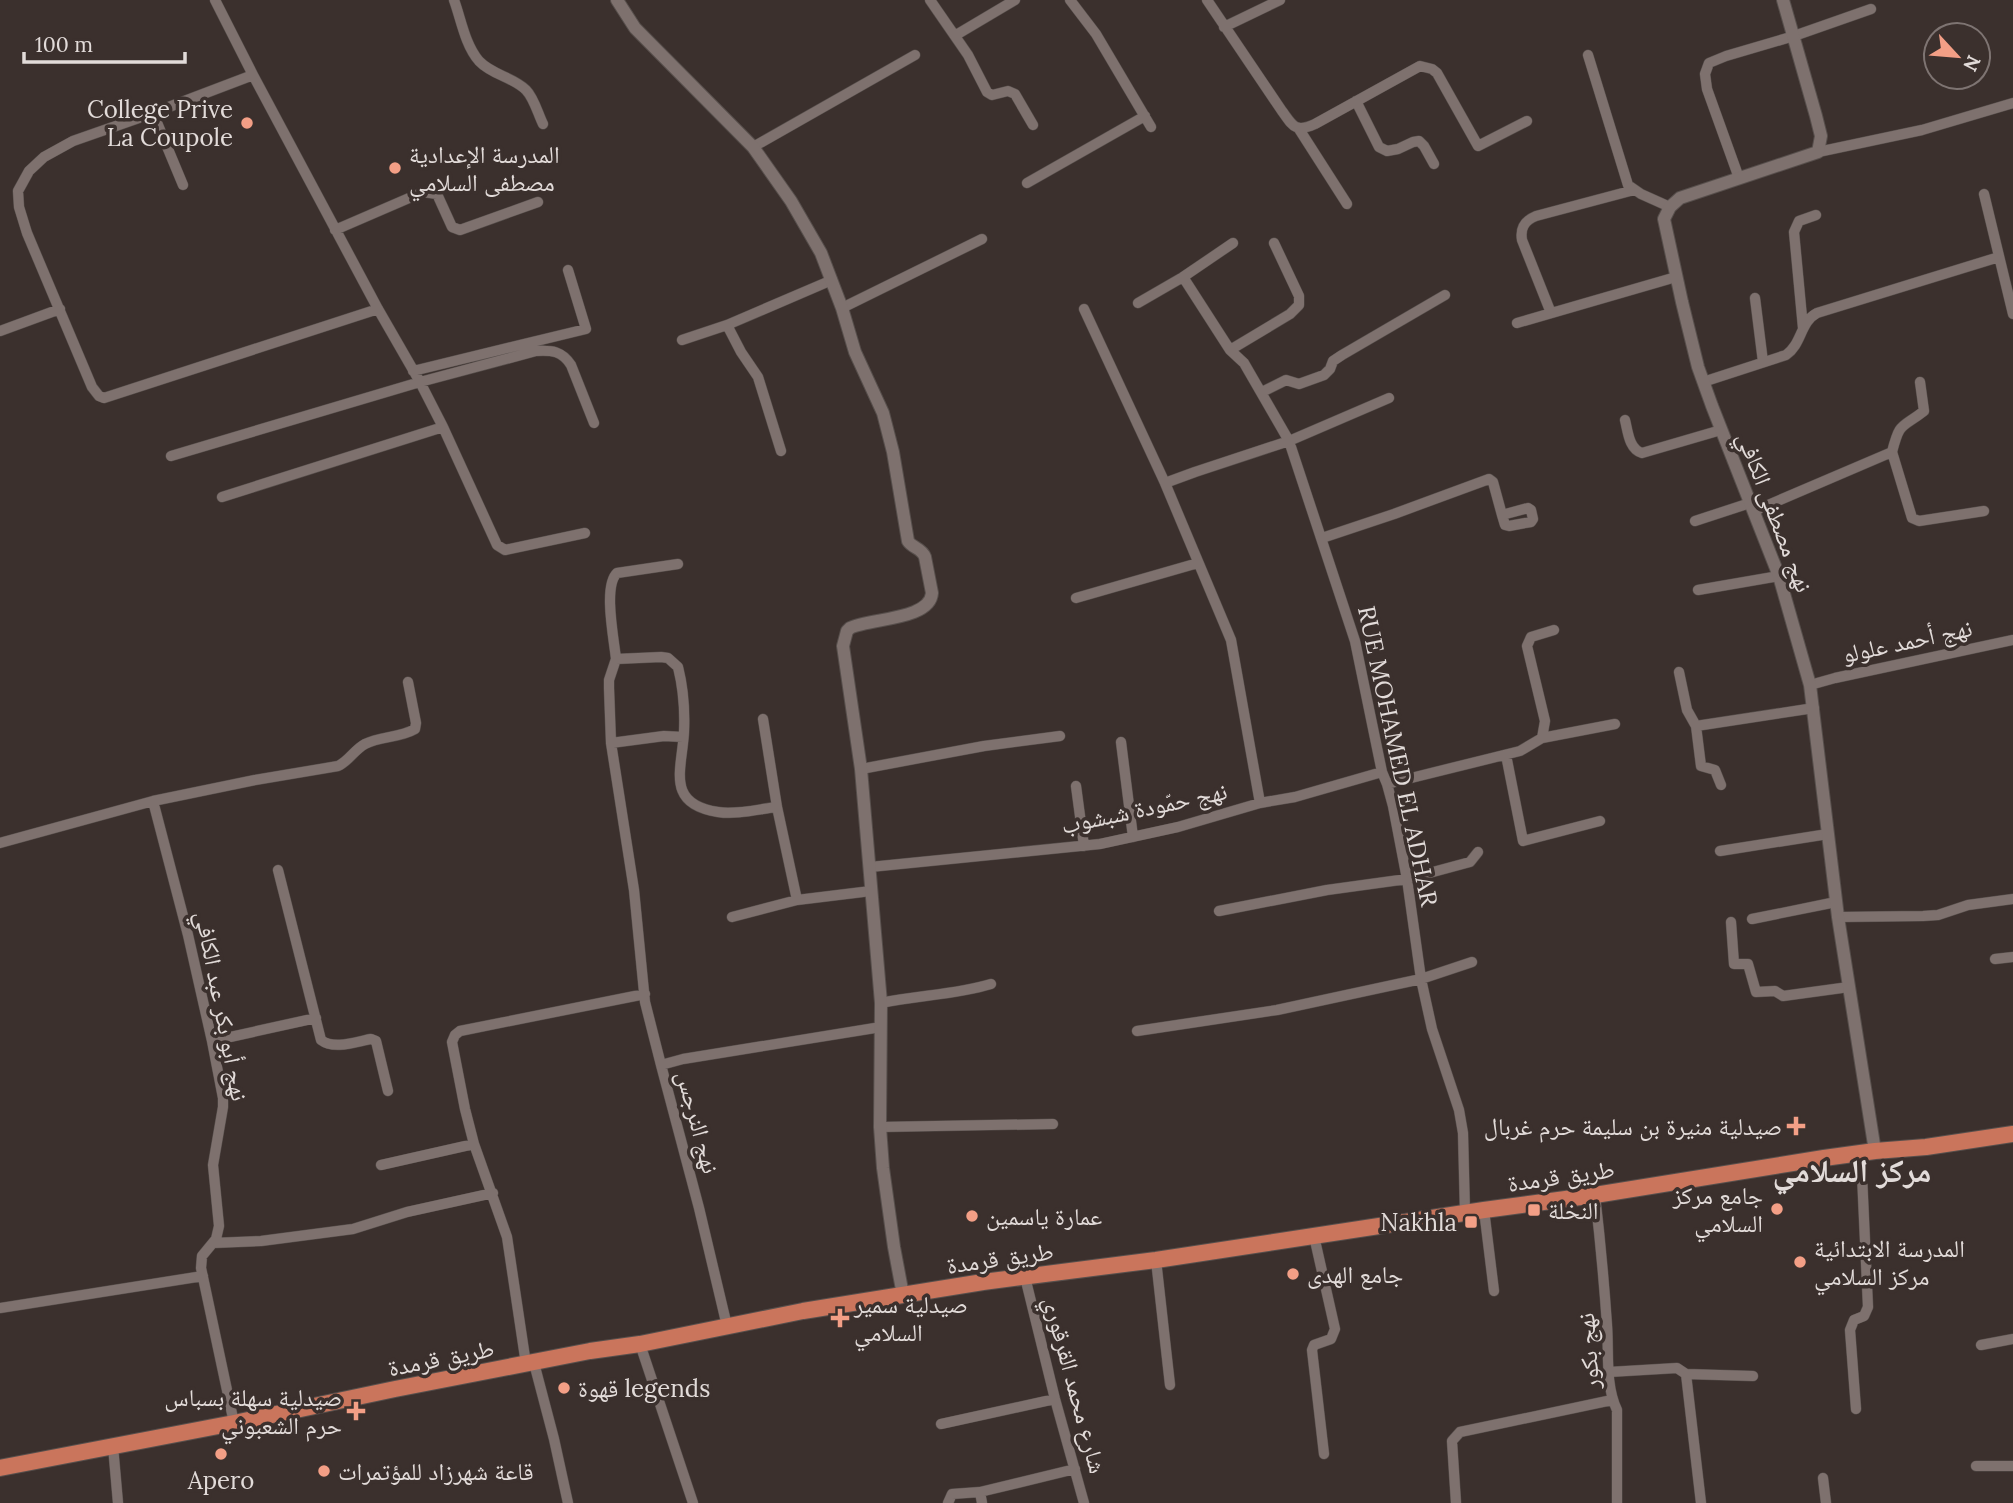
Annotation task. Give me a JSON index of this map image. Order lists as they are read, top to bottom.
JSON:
{
  "streets": {
    "main road": ["طريق قرمدة"],
    "street": [
      "نهج مصطفى الكافي",
      "نهج أحمد علولو",
      "RUE MOHAMED EL ADHAR",
      "نهج حمّودة شبشوب",
      "نهج أبو بكر عبد الكافي",
      "نهج النرجس",
      "نهج بكور",
      "شارع محمد القرقوري"
    ]
  },
  "crossings": [
    ["نهج مصطفى الكافي", "نهج أحمد علولو"],
    ["نهج مصطفى الكافي", "طريق قرمدة"],
    ["RUE MOHAMED EL ADHAR", "نهج حمّودة شبشوب"],
    ["RUE MOHAMED EL ADHAR", "طريق قرمدة"],
    ["نهج أبو بكر عبد الكافي", "طريق قرمدة"],
    ["نهج النرجس", "طريق قرمدة"],
    ["طريق قرمدة", "نهج بكور"],
    ["طريق قرمدة", "شارع محمد القرقوري"]
  ],
  "districts": ["مركز السلامي"],
  "places": {
    "other": [
      "College Prive La Coupole",
      "المدرسة الإعدادية مصطفى السلامي",
      "جامع مركز السلامي",
      "عمارة ياسمين",
      "المدرسة الابتدائية مركز السلامي",
      "جامع الهدى",
      "قهوة legends",
      "Apero",
      "قاعة شهرزاد للمؤتمرات"
    ],
    "health": ["صيدلية منيرة بن سليمة حرم غربال", "صيدلية سمير السلامي", "صيدلية سهلة بسباس حرم الشعبوني"],
    "transit": ["النخلة", "Nakhla"]
  },
  "scale_bar": "100 m",
  "north": "bottom right"
}
